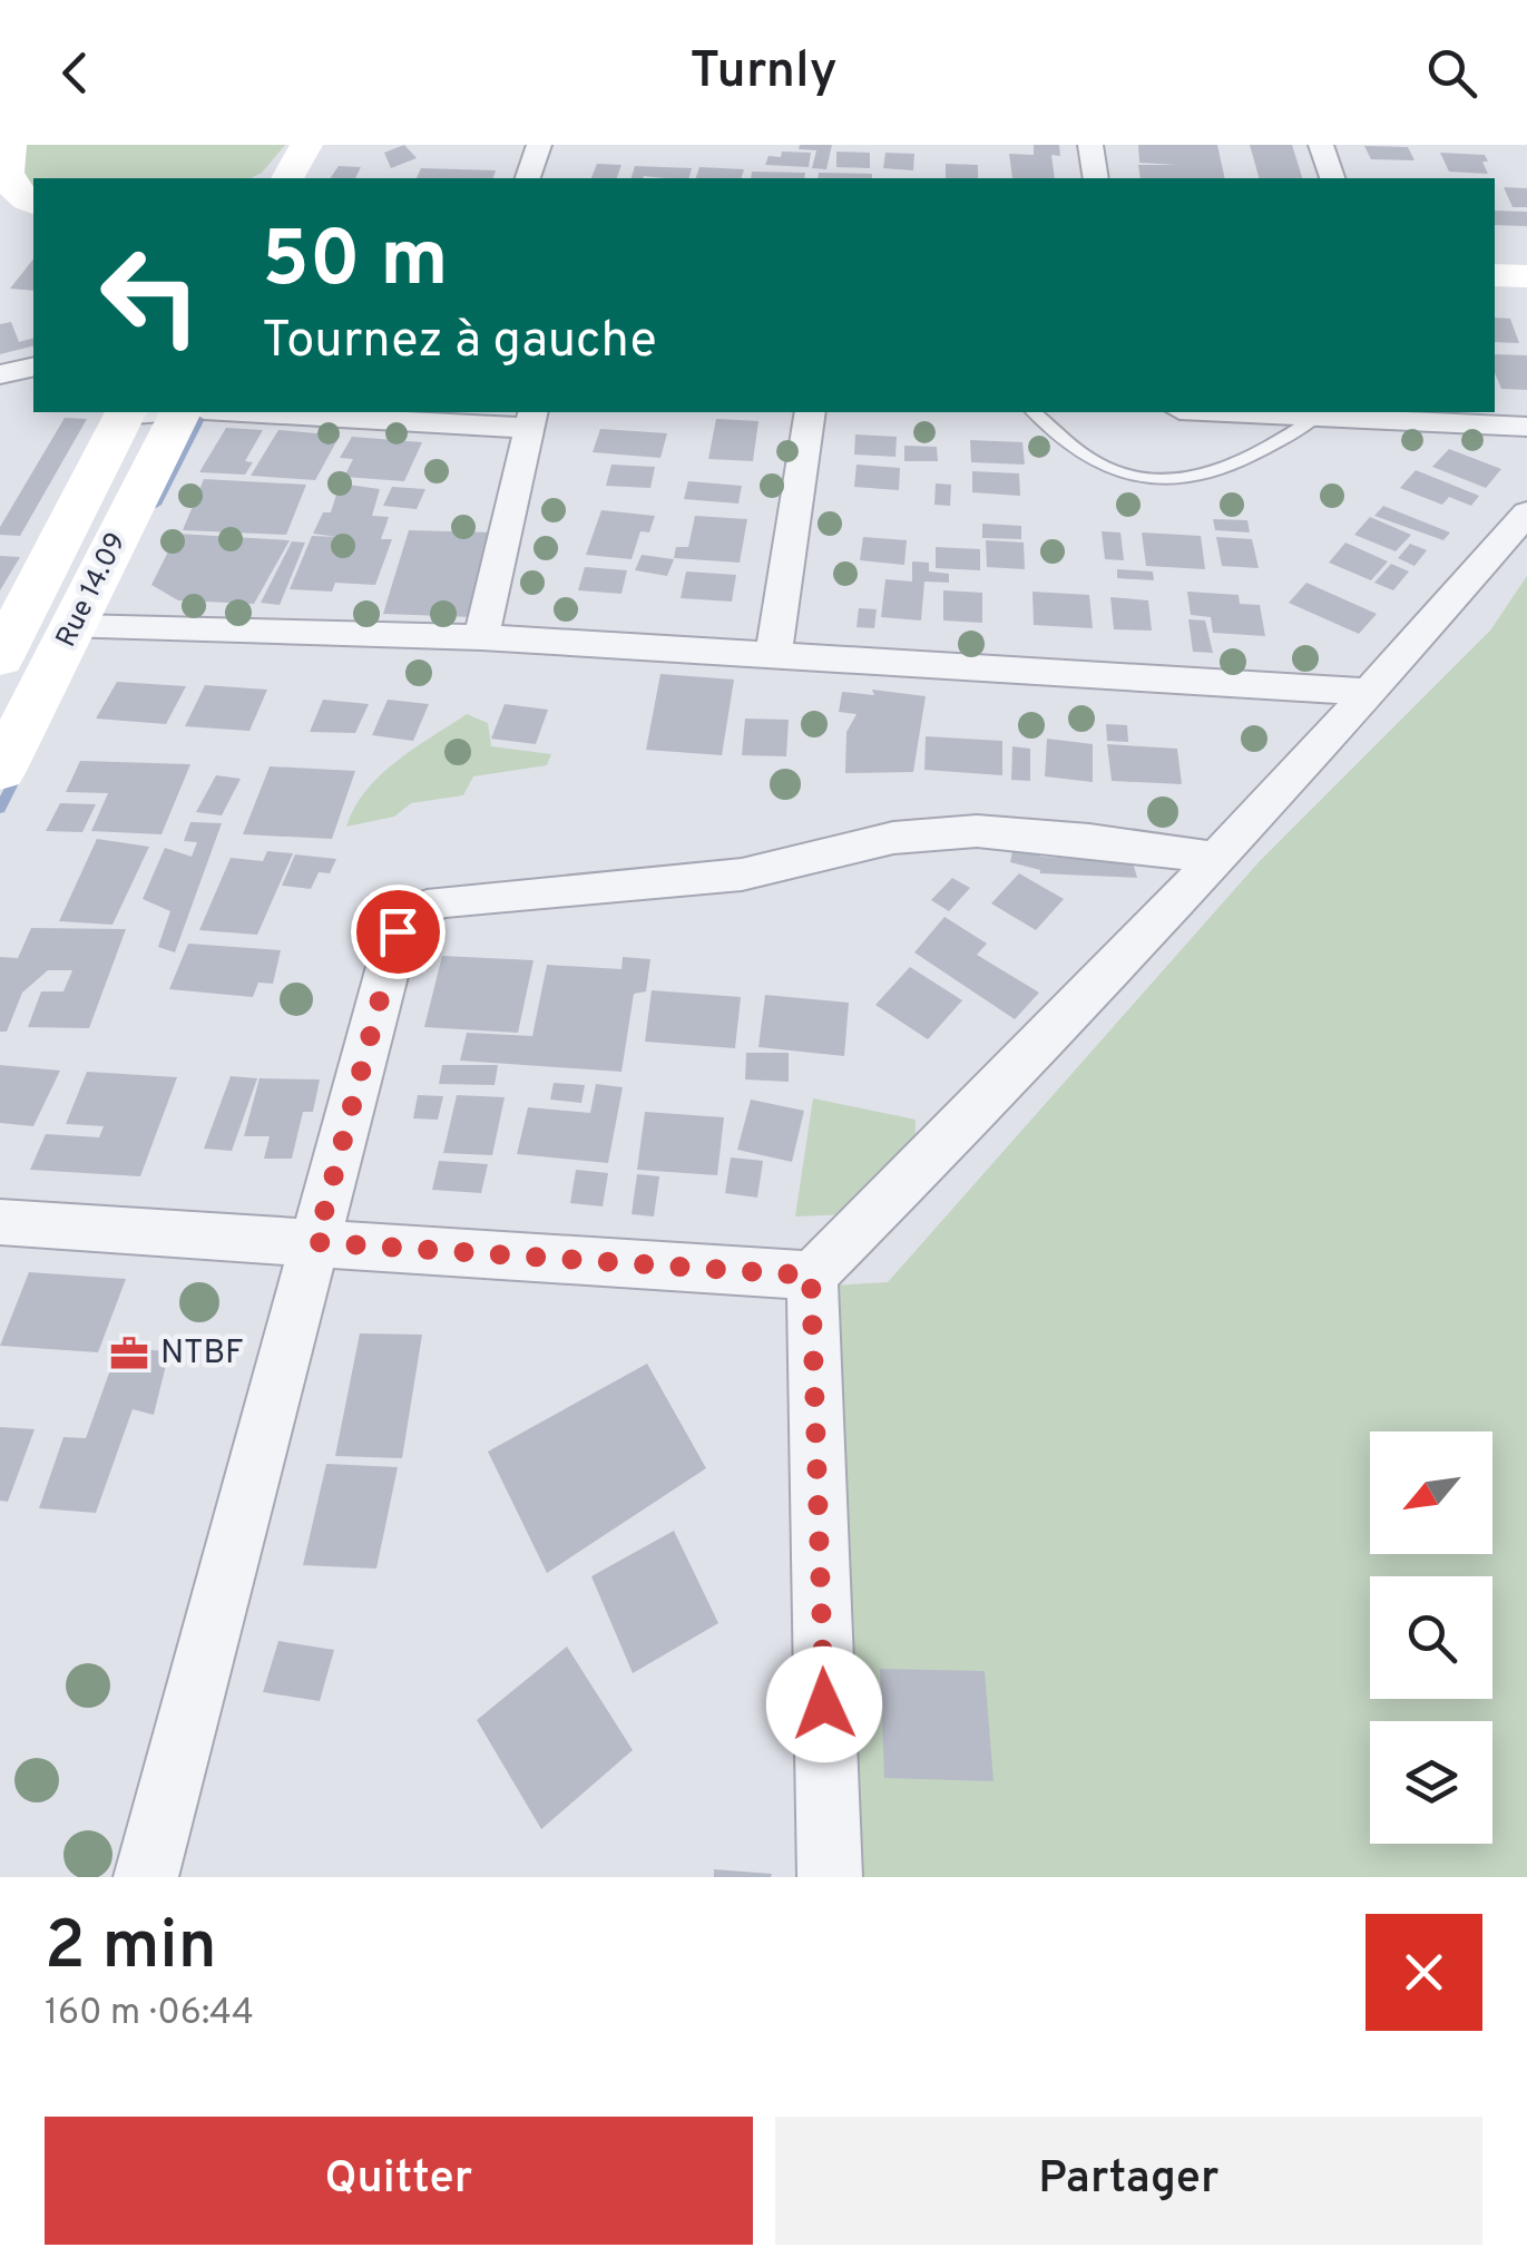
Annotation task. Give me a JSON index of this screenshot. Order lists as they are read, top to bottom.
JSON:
{
  "streets": {
    "street": ["Rue 14.09"]
  },
  "places": {
    "office": ["NTBF"]
  },
  "north": "bottom left",
  "page": {
    "header": "Turnly",
    "turn": ["50 m", "Tournez à gauche"],
    "heading": ["2 min", "160 m · 06:44"],
    "buttons": ["Quitter", "Partager"]
  }
}
